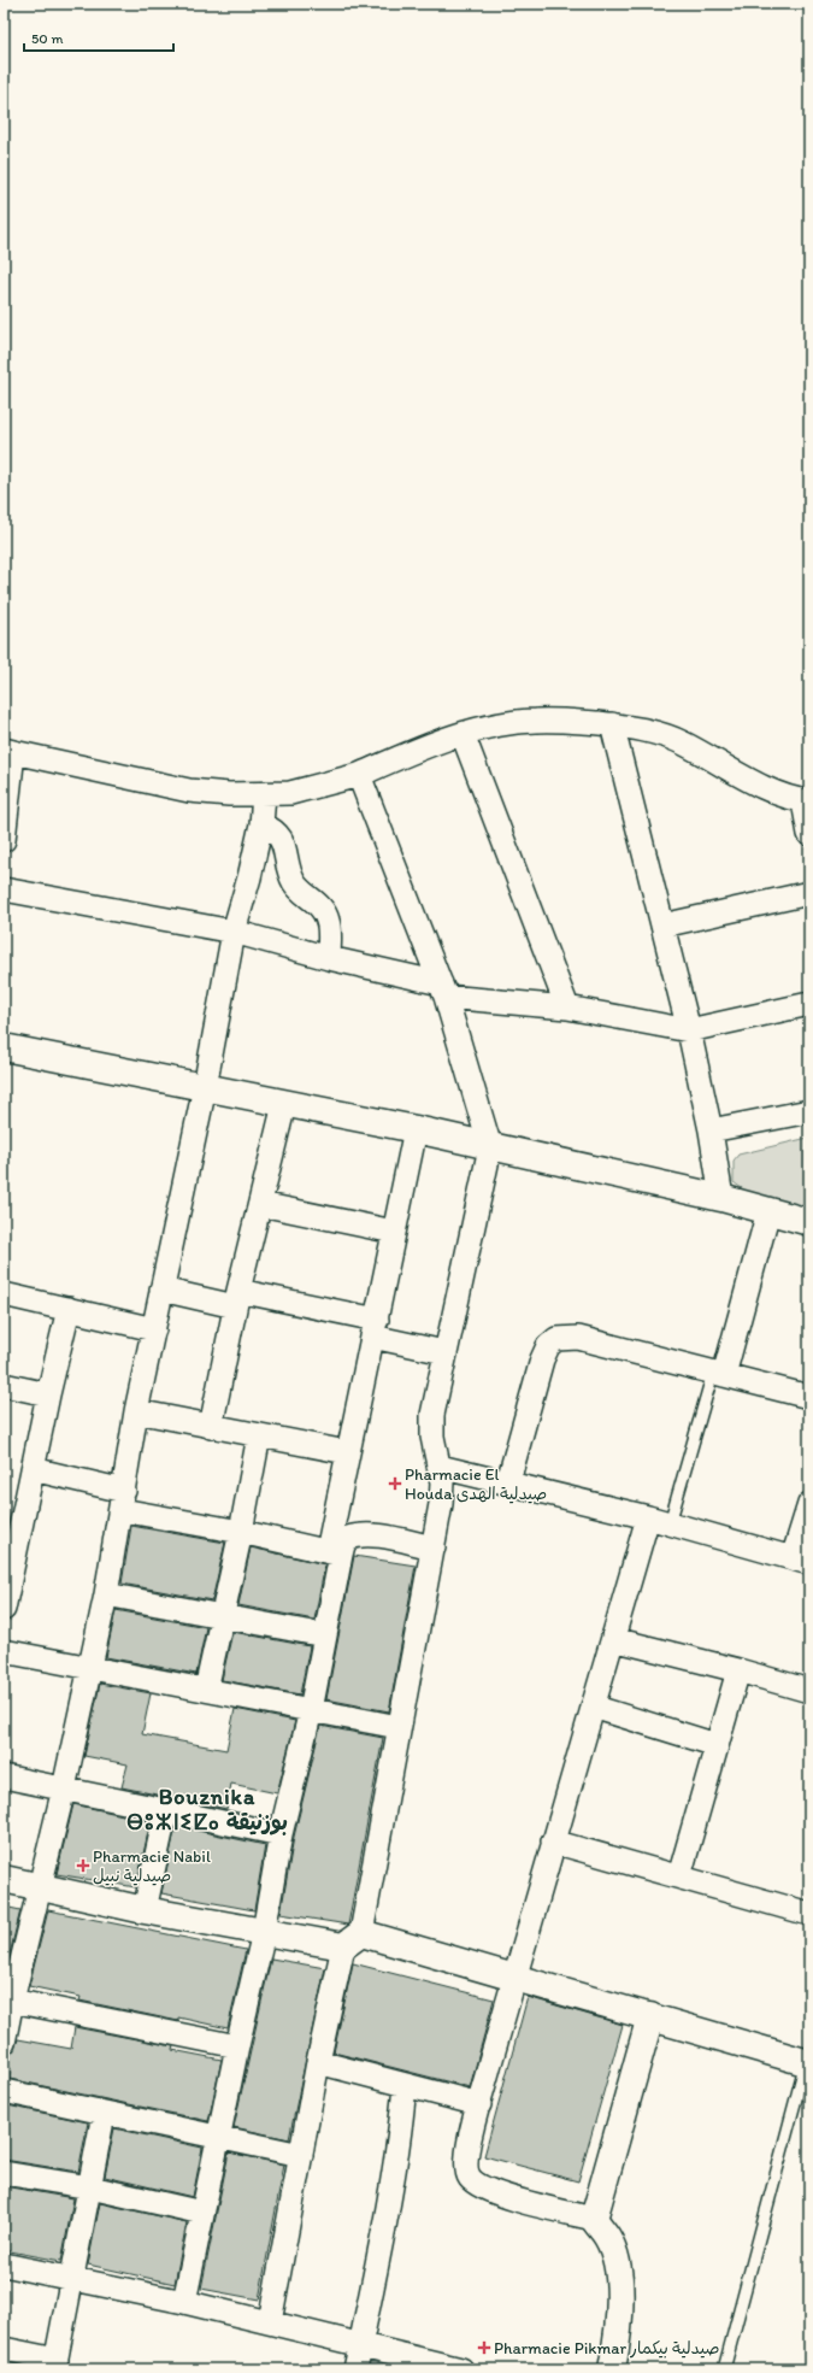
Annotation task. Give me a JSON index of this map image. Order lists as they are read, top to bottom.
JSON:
{
  "districts": ["Bouznika ⴱⵓⵣⵏⵉⵇⴰ بوزنيقة"],
  "places": {
    "health": ["Pharmacie El Houda صيدلية الهدى", "Pharmacie Nabil صيدلية نبيل", "Pharmacie Pikmar صيدلية بيكمار"]
  },
  "scale_bar": "50 m"
}
